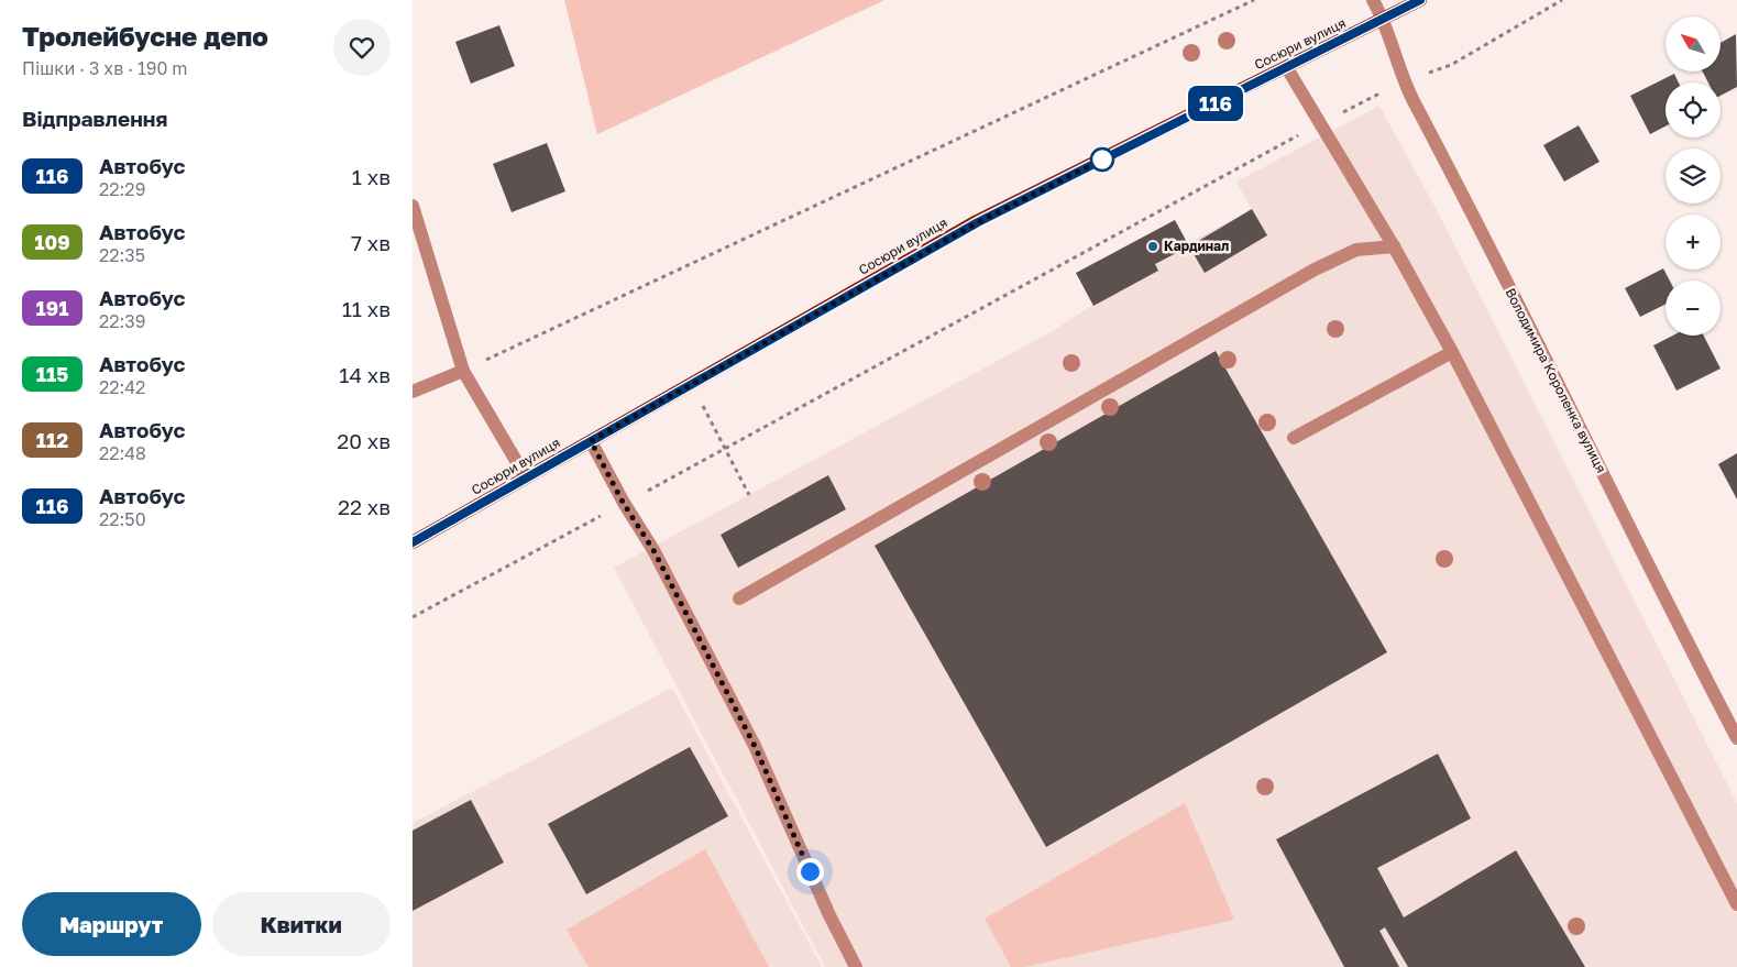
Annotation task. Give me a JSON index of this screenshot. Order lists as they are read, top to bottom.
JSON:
{
  "streets": {
    "main road": ["Сосюри вулиця"],
    "street": ["Володимира Короленка вулиця"]
  },
  "crossings": [
    ["Сосюри вулиця", "Володимира Короленка вулиця"]
  ],
  "places": ["Кардинал"],
  "lines": ["bus line 116"],
  "north": "top left",
  "page": {
    "heading": [
      ["Тролейбусне депо", "Пішки · 3 хв · 190 m"],
      "Відправлення"
    ],
    "on_map": "116",
    "map_buttons": ["+", "−"],
    "list": [
      {
        "mark": "116",
        "name": "Автобус",
        "note": "22:29",
        "value": "1 хв"
      },
      {
        "mark": "109",
        "name": "Автобус",
        "note": "22:35",
        "value": "7 хв"
      },
      {
        "mark": "191",
        "name": "Автобус",
        "note": "22:39",
        "value": "11 хв"
      },
      {
        "mark": "115",
        "name": "Автобус",
        "note": "22:42",
        "value": "14 хв"
      },
      {
        "mark": "112",
        "name": "Автобус",
        "note": "22:48",
        "value": "20 хв"
      },
      {
        "mark": "116",
        "name": "Автобус",
        "note": "22:50",
        "value": "22 хв"
      }
    ],
    "buttons": ["Маршрут", "Квитки"]
  }
}
